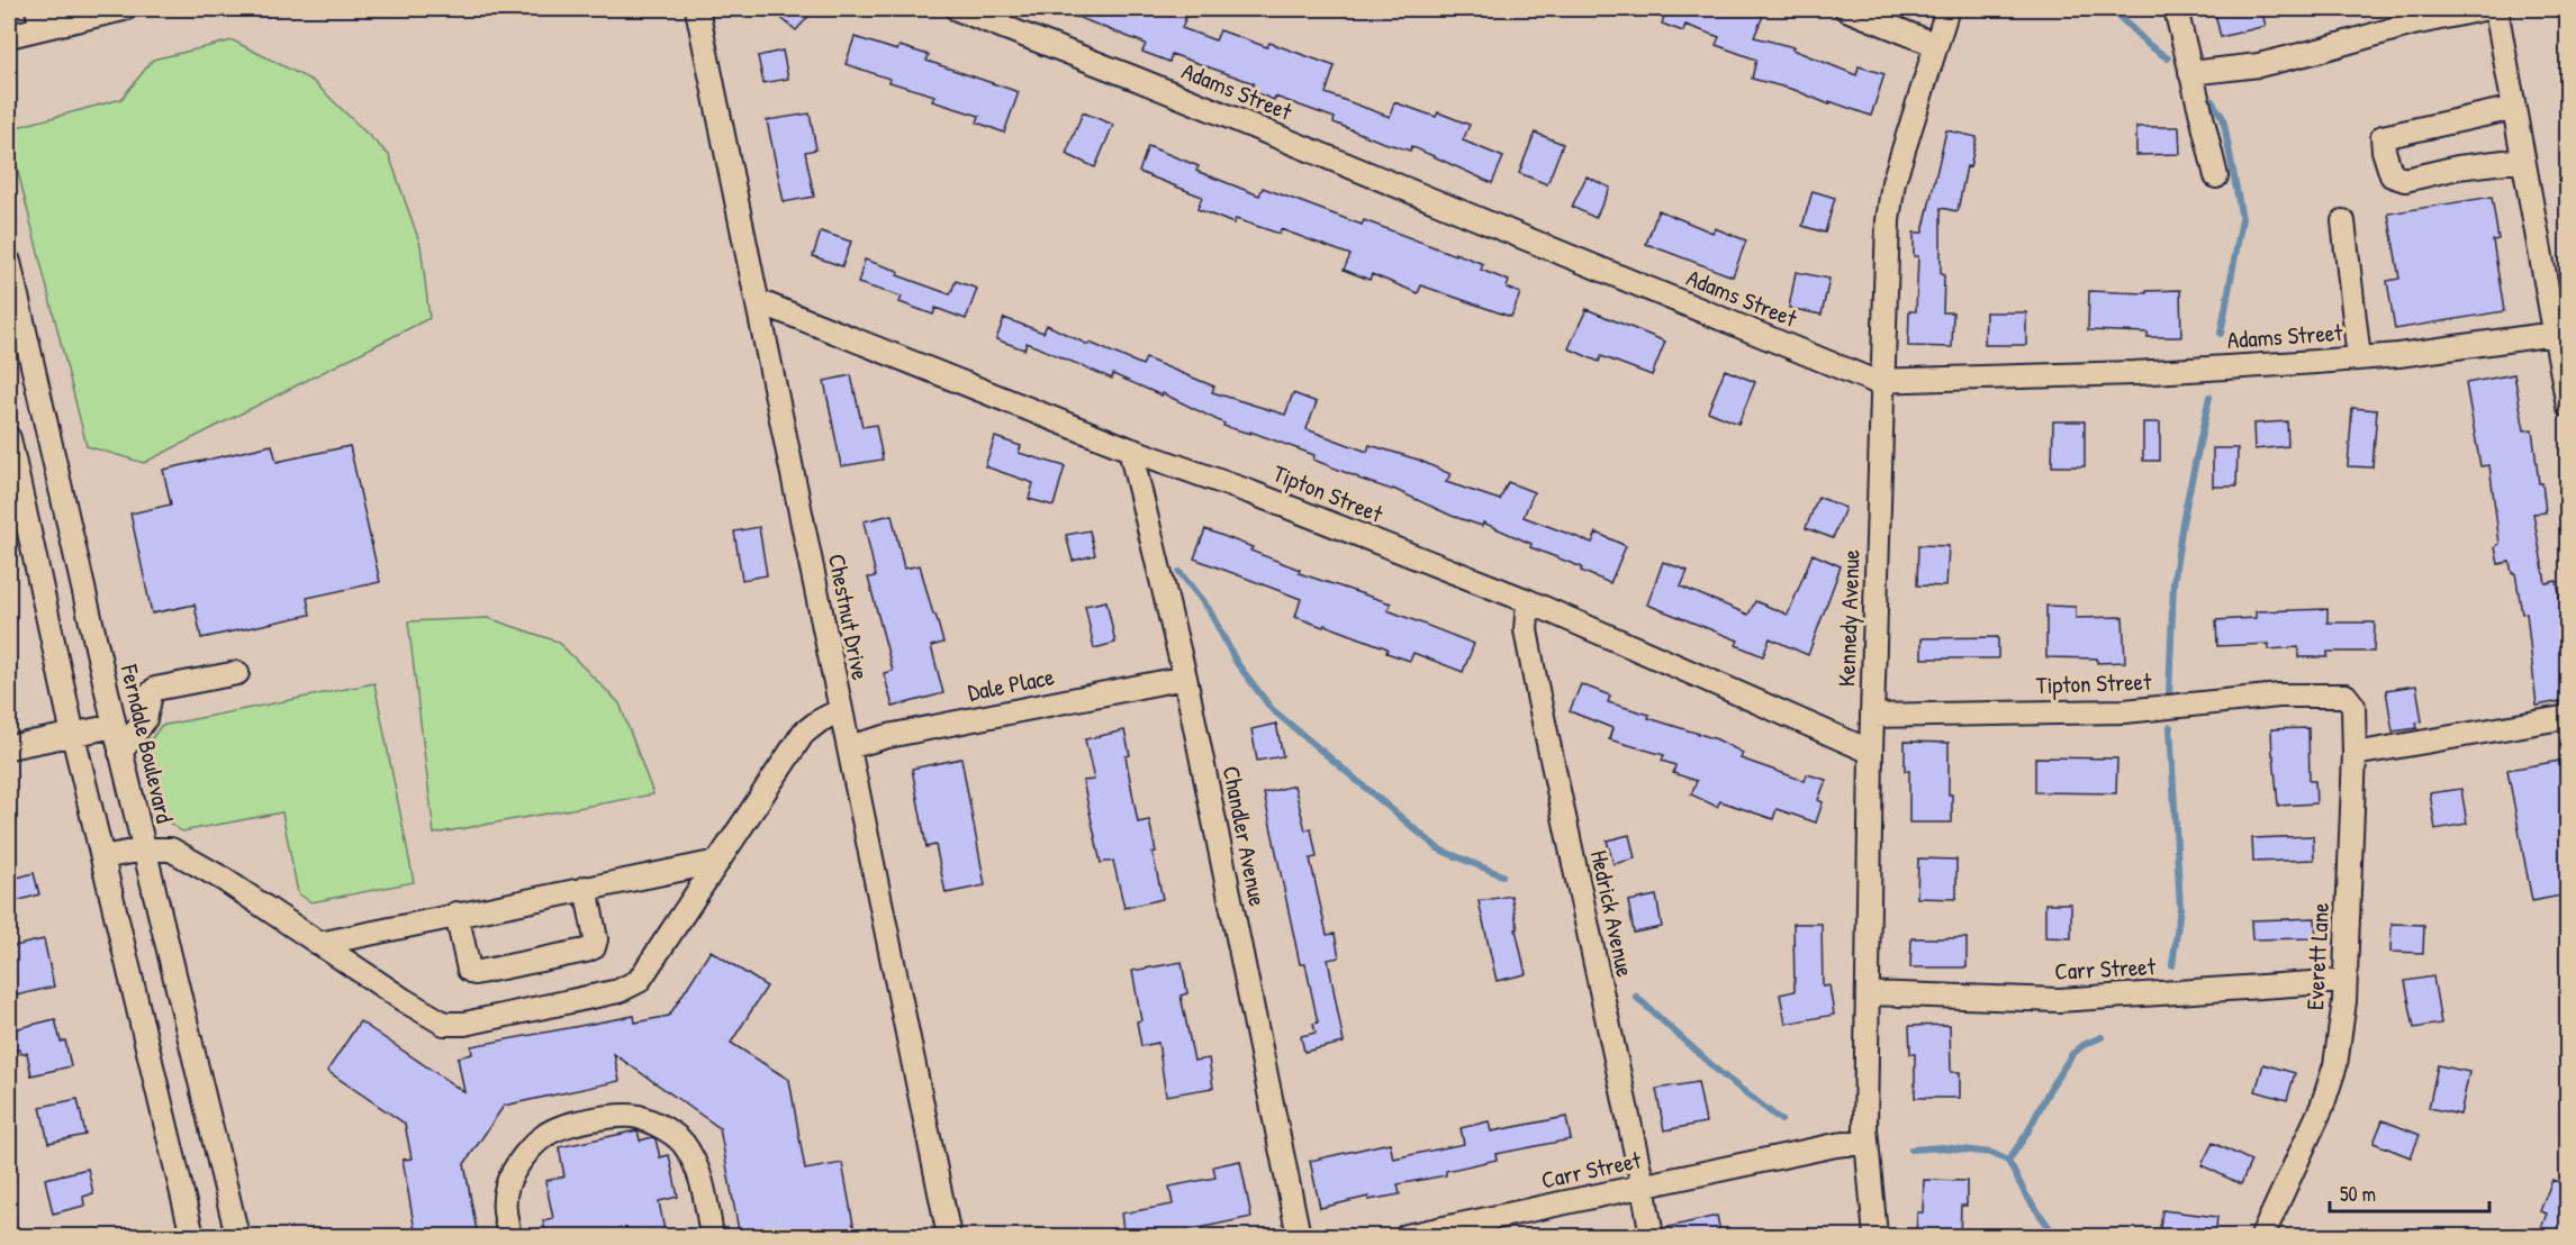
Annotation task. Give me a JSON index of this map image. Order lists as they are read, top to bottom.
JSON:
{
  "streets": {
    "street": [
      "Adams Street",
      "Tipton Street",
      "Chestnut Drive",
      "Kennedy Avenue",
      "Dale Place",
      "Ferndale Boulevard",
      "Chandler Avenue",
      "Hedrick Avenue",
      "Everett Lane",
      "Carr Street"
    ]
  },
  "crossings": [
    ["Adams Street", "Kennedy Avenue"],
    ["Tipton Street", "Chestnut Drive"],
    ["Tipton Street", "Kennedy Avenue"],
    ["Tipton Street", "Chandler Avenue"],
    ["Tipton Street", "Hedrick Avenue"],
    ["Tipton Street", "Everett Lane"],
    ["Chestnut Drive", "Dale Place"],
    ["Kennedy Avenue", "Carr Street"],
    ["Dale Place", "Chandler Avenue"],
    ["Hedrick Avenue", "Carr Street"],
    ["Everett Lane", "Carr Street"]
  ],
  "scale_bar": "50 m"
}
